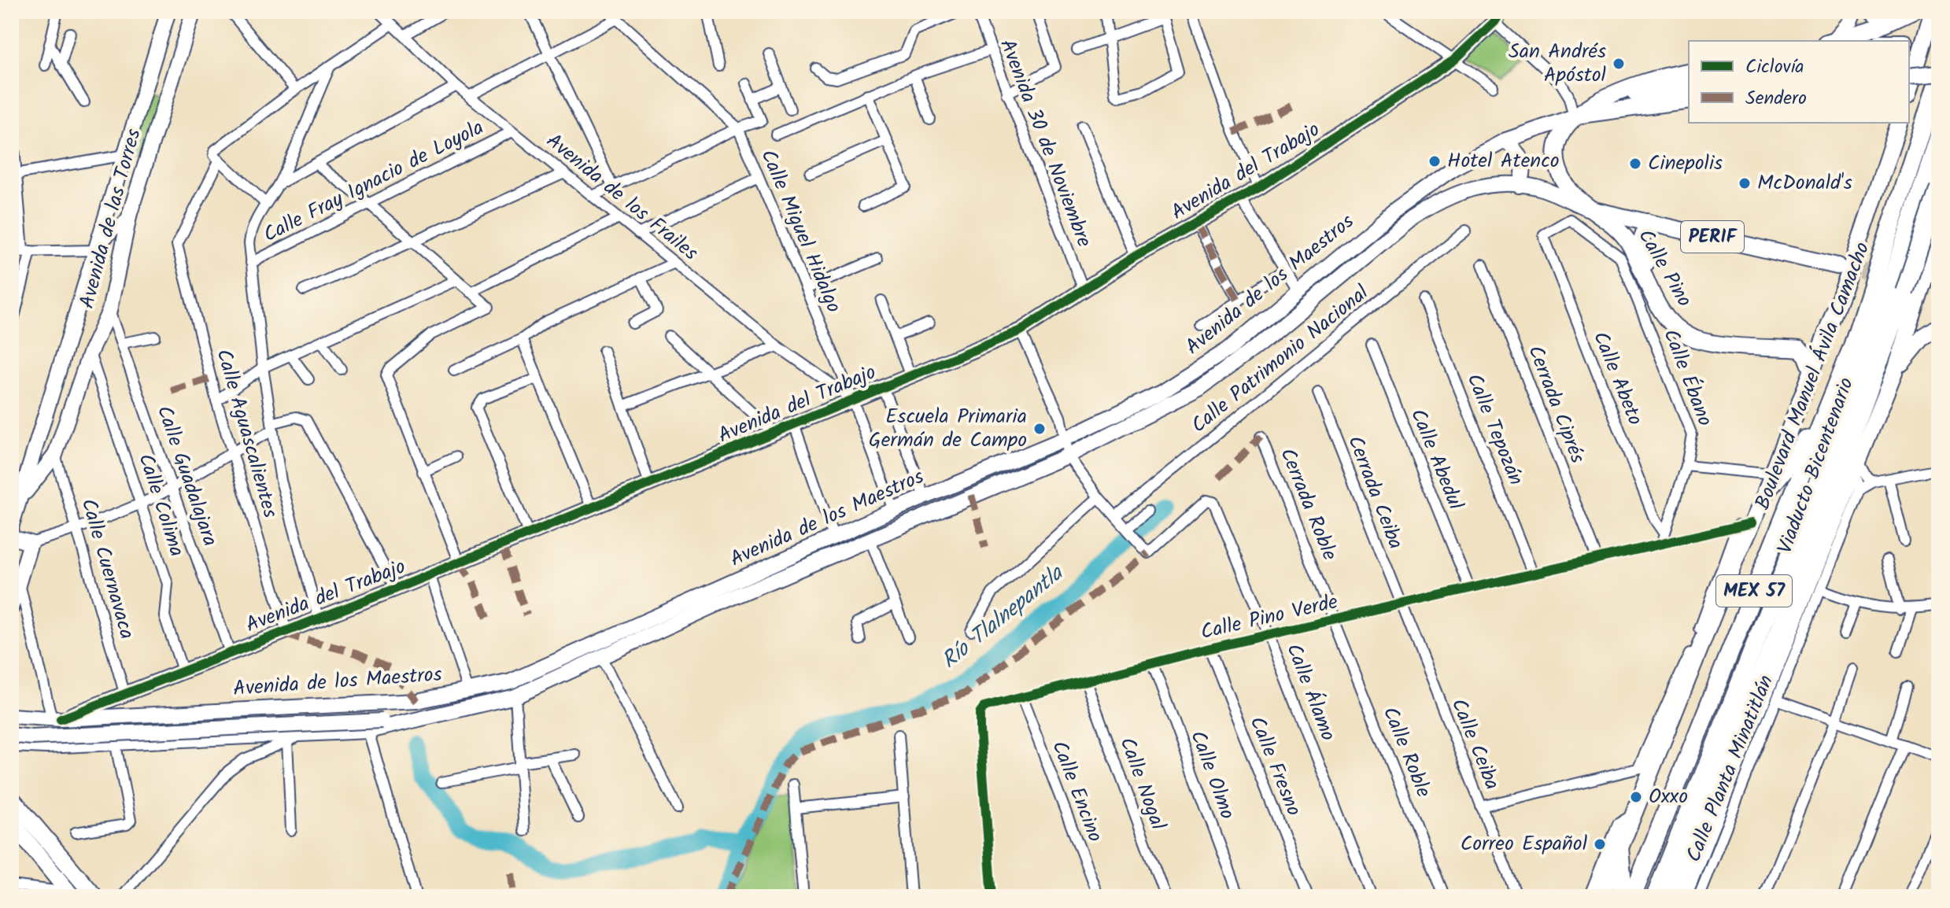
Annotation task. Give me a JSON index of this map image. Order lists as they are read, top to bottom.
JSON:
{
  "streets": {
    "highway": ["Boulevard Manuel Ávila Camacho", "Viaducto Bicentenario", "MEX 57"],
    "main road": [
      "Avenida del Trabajo",
      "Avenida de las Torres",
      "PERIF",
      "Calle Pino",
      "Avenida de los Maestros"
    ],
    "street": [
      "Avenida 30 de Noviembre",
      "Calle Fray Ignacio de Loyola",
      "Avenida de los Frailes",
      "Calle Miguel Hidalgo",
      "Calle Patrimonio Nacional",
      "Calle Ébano",
      "Calle Abeto",
      "Cerrada Ciprés",
      "Calle Tepozán",
      "Calle Aguascalientes",
      "Calle Abedul",
      "Calle Guadalajara",
      "Cerrada Ceiba",
      "Cerrada Roble",
      "Calle Colima",
      "Calle Cuernavaca",
      "Calle Pino Verde",
      "Calle Álamo",
      "Calle Ceiba",
      "Calle Roble",
      "Calle Fresno",
      "Calle Planta Minatitlán",
      "Calle Olmo",
      "Calle Nogal",
      "Calle Encino"
    ]
  },
  "crossings": [
    ["Avenida 30 de Noviembre", "Avenida del Trabajo"],
    ["Avenida del Trabajo", "Avenida de los Frailes"],
    ["Avenida del Trabajo", "Calle Miguel Hidalgo"],
    ["Avenida del Trabajo", "Avenida de los Maestros"],
    ["Avenida del Trabajo", "Calle Aguascalientes"],
    ["Avenida del Trabajo", "Calle Guadalajara"],
    ["Avenida del Trabajo", "Calle Colima"],
    ["Avenida del Trabajo", "Calle Cuernavaca"],
    ["Calle Fray Ignacio de Loyola", "Avenida de los Frailes"],
    ["Avenida de los Frailes", "Calle Miguel Hidalgo"],
    ["Avenida de las Torres", "Calle Guadalajara"],
    ["Avenida de las Torres", "Calle Colima"],
    ["Avenida de las Torres", "Calle Cuernavaca"],
    ["Calle Miguel Hidalgo", "Avenida de los Maestros"],
    ["Calle Pino", "Avenida de los Maestros"],
    ["Calle Pino", "Boulevard Manuel Ávila Camacho"],
    ["Boulevard Manuel Ávila Camacho", "Calle Pino Verde"],
    ["Calle Ébano", "Calle Abeto"],
    ["Calle Ébano", "Calle Pino Verde"],
    ["Calle Abeto", "Calle Pino Verde"],
    ["Cerrada Ciprés", "Calle Pino Verde"],
    ["Calle Tepozán", "Calle Pino Verde"],
    ["Calle Abedul", "Calle Pino Verde"],
    ["Cerrada Ceiba", "Calle Pino Verde"],
    ["Cerrada Ceiba", "Calle Ceiba"],
    ["Cerrada Roble", "Calle Pino Verde"],
    ["Cerrada Roble", "Calle Roble"],
    ["Calle Pino Verde", "Calle Álamo"],
    ["Calle Pino Verde", "Calle Ceiba"],
    ["Calle Pino Verde", "Calle Roble"],
    ["Calle Pino Verde", "Calle Fresno"],
    ["Calle Pino Verde", "Calle Olmo"],
    ["Calle Pino Verde", "Calle Nogal"],
    ["Calle Pino Verde", "Calle Encino"]
  ],
  "water": ["Río Tlalnepantla"],
  "places": [
    "San Andrés Apóstol",
    "Hotel Atenco",
    "Cinepolis",
    "McDonald's",
    "Escuela Primaria Germán de Campo",
    "Oxxo",
    "Correo Español"
  ],
  "legend": ["Ciclovía", "Sendero"]
}
